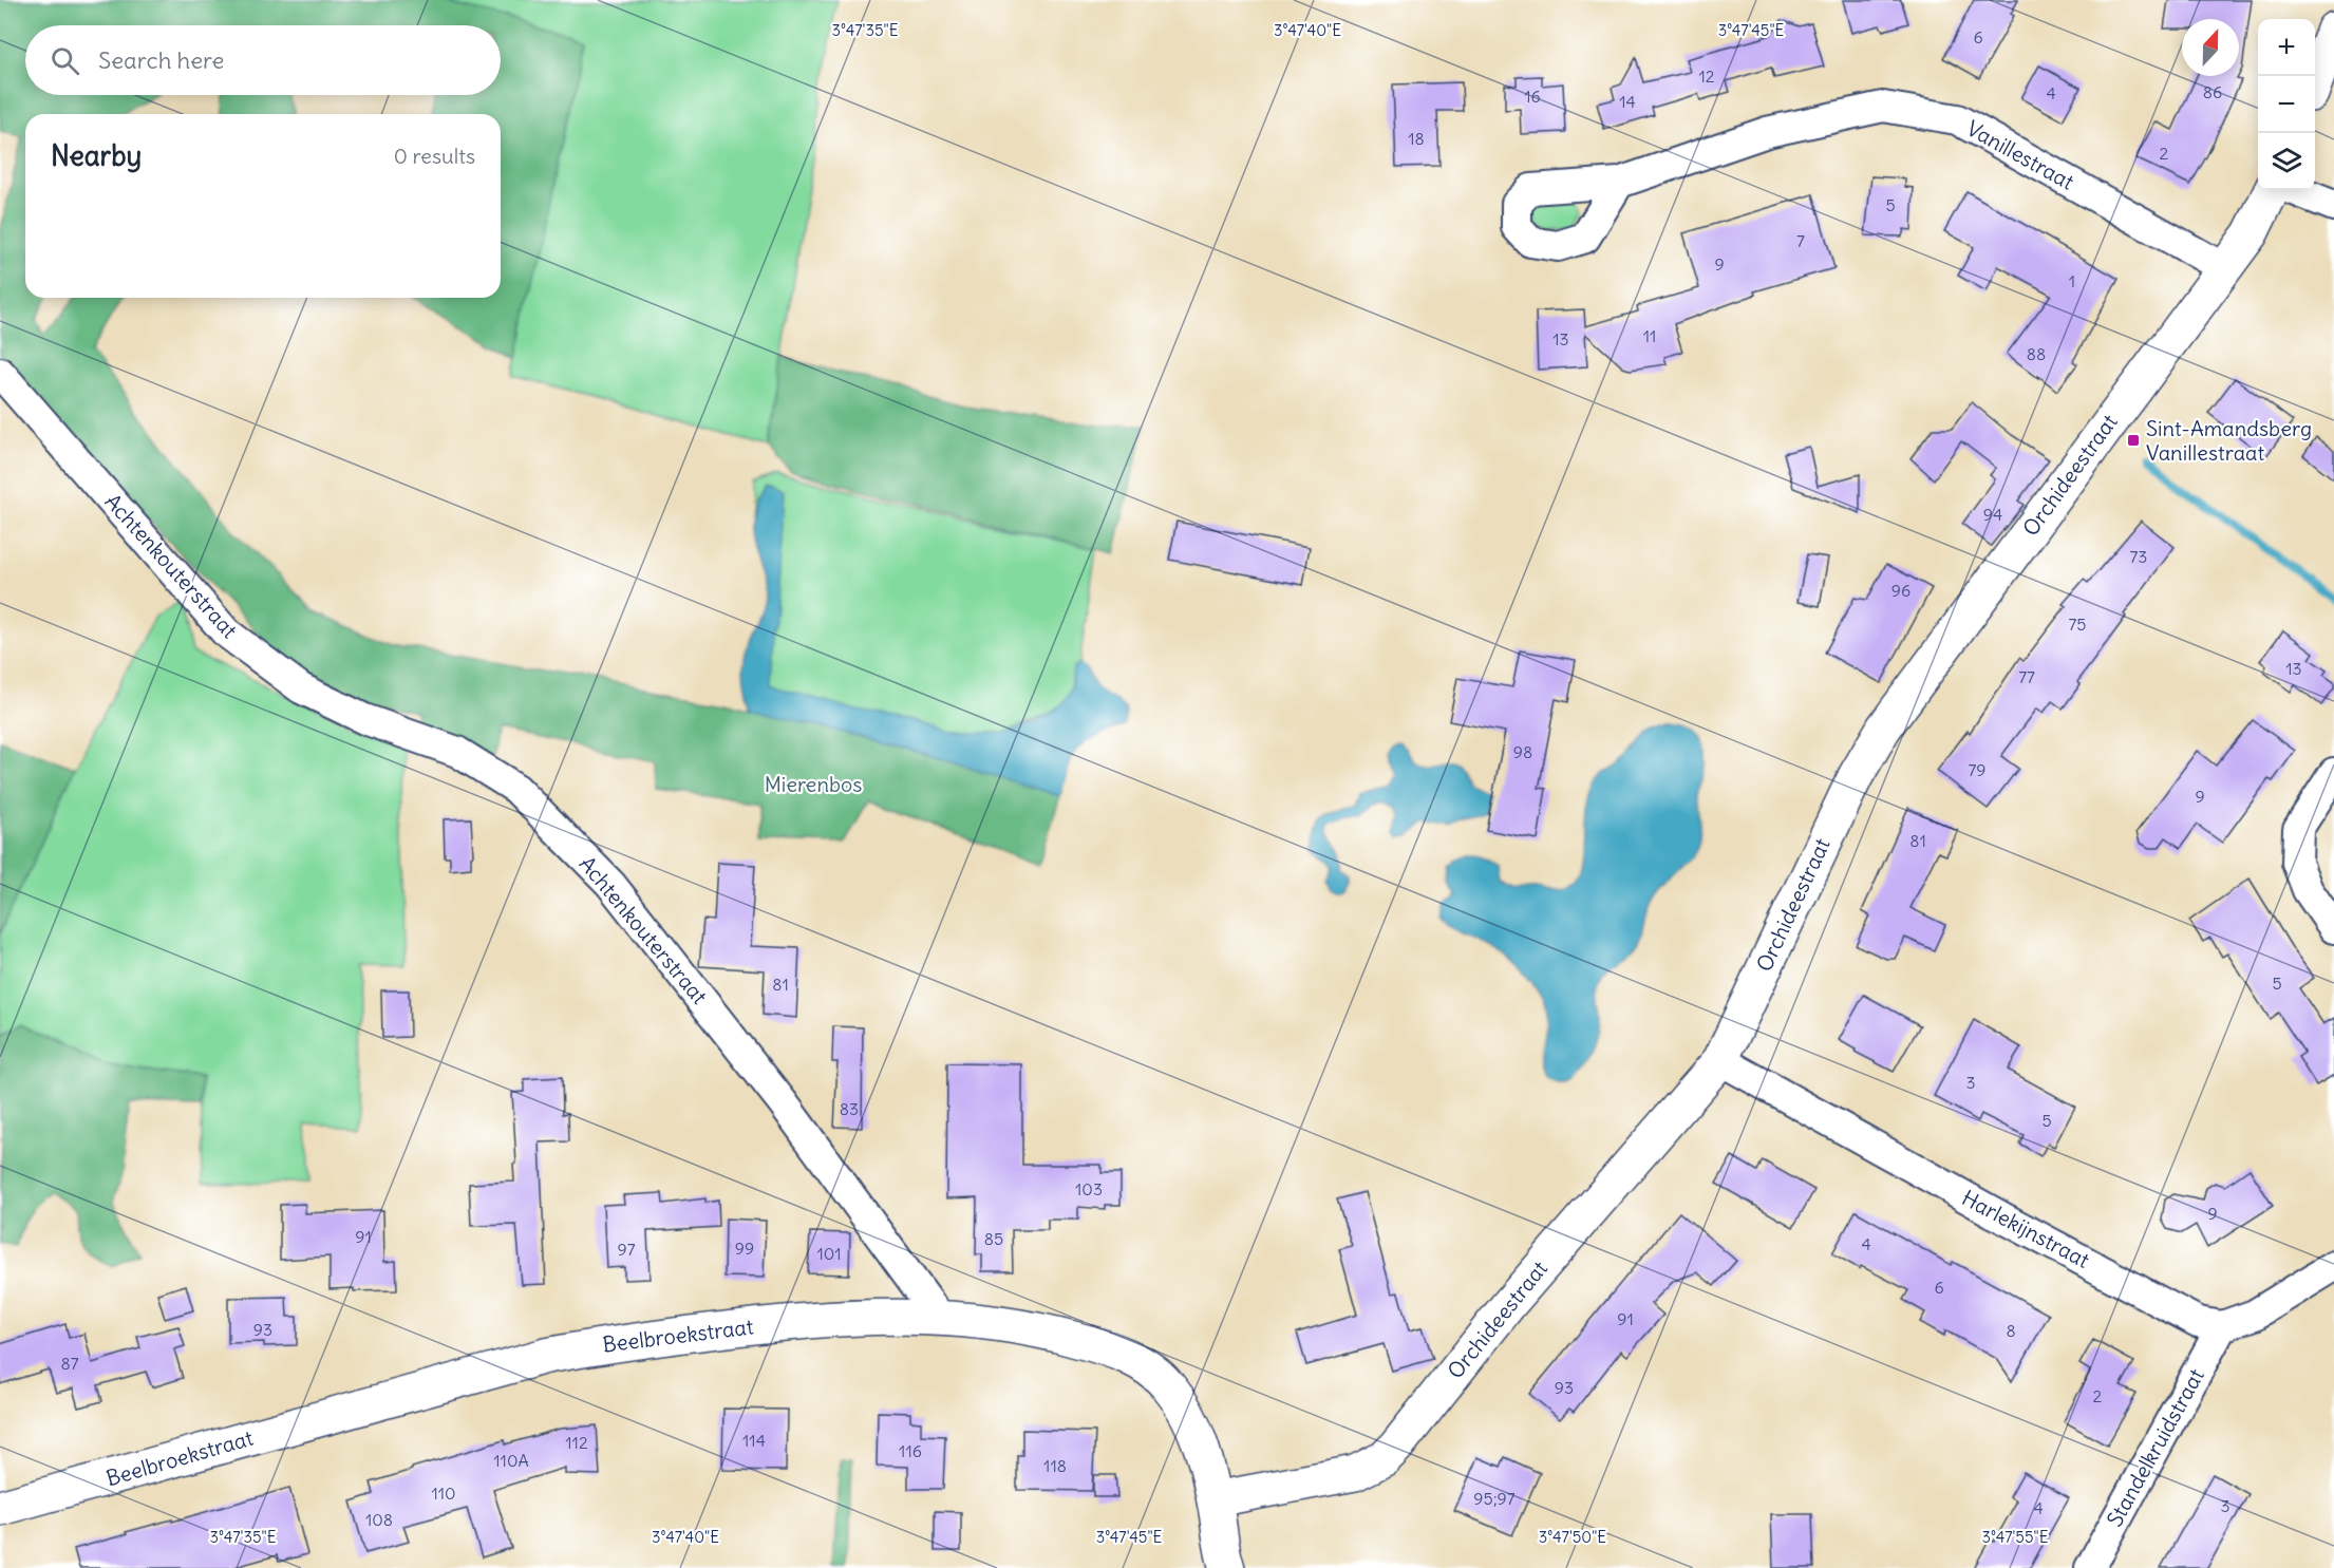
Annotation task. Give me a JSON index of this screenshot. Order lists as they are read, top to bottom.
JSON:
{
  "streets": {
    "street": [
      "Vanillestraat",
      "Orchideestraat",
      "Achtenkouterstraat",
      "Harlekijnstraat",
      "Beelbroekstraat",
      "Standelkruidstraat"
    ]
  },
  "crossings": [
    ["Vanillestraat", "Orchideestraat"],
    ["Orchideestraat", "Harlekijnstraat"],
    ["Orchideestraat", "Beelbroekstraat"],
    ["Achtenkouterstraat", "Beelbroekstraat"],
    ["Harlekijnstraat", "Standelkruidstraat"]
  ],
  "parks": ["Mierenbos"],
  "places": {
    "transit": ["Sint-Amandsberg Vanillestraat"]
  },
  "house_numbers": [
    "6",
    "12",
    "86",
    "4",
    "16",
    "14",
    "18",
    "2",
    "5",
    "7",
    "9",
    "1",
    "11",
    "13",
    "88",
    "94",
    "73",
    "96",
    "75",
    "13",
    "77",
    "98",
    "79",
    "9",
    "81",
    "5",
    "81",
    "3",
    "83",
    "5",
    "103",
    "9",
    "91",
    "85",
    "4",
    "99",
    "97",
    "101",
    "6",
    "91",
    "93",
    "8",
    "87",
    "93",
    "2",
    "114",
    "112",
    "116",
    "110A",
    "118",
    "110",
    "95;97",
    "3",
    "4",
    "108"
  ],
  "north": "top",
  "page": {
    "map_buttons": ["+", "−"],
    "search": "Search here",
    "heading": ["Nearby", "0 results"]
  },
  "coordinates": [
    "3°47'35\"E",
    "3°47'40\"E",
    "3°47'45\"E",
    "3°47'50\"E",
    "3°47'55\"E"
  ]
}
